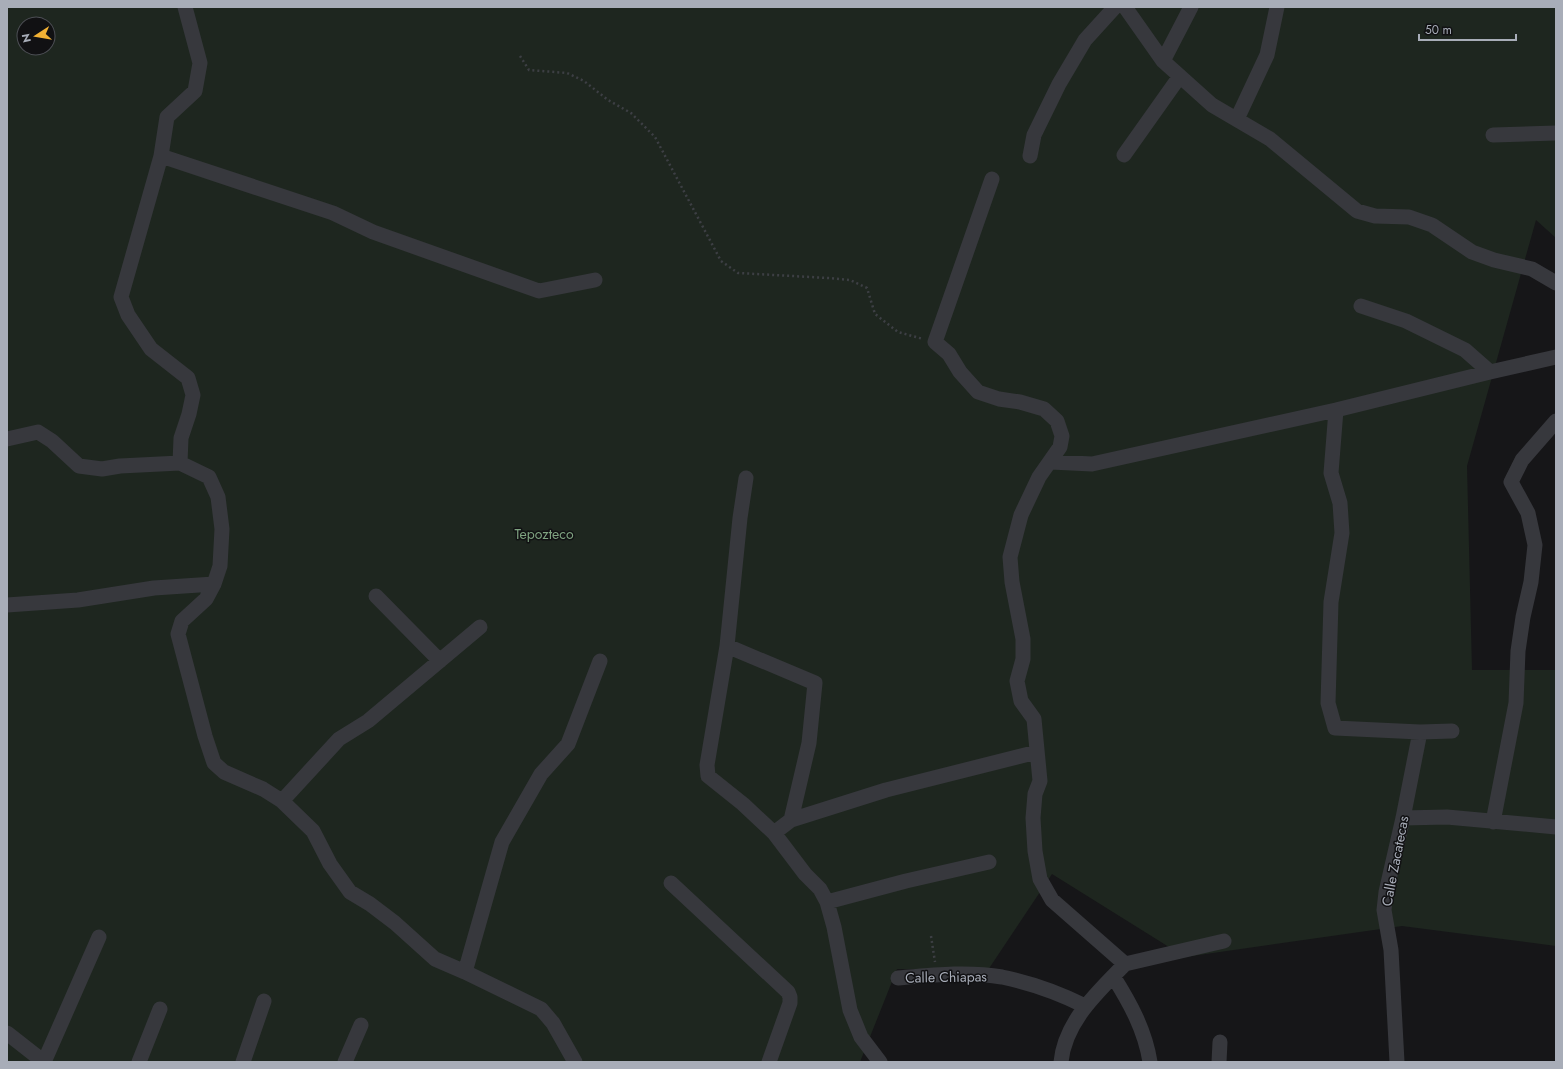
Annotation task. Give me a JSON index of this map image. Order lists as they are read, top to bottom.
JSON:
{
  "streets": {
    "street": ["Calle Zacatecas", "Calle Chiapas"]
  },
  "parks": ["Tepozteco"],
  "scale_bar": "50 m",
  "north": "left"
}
